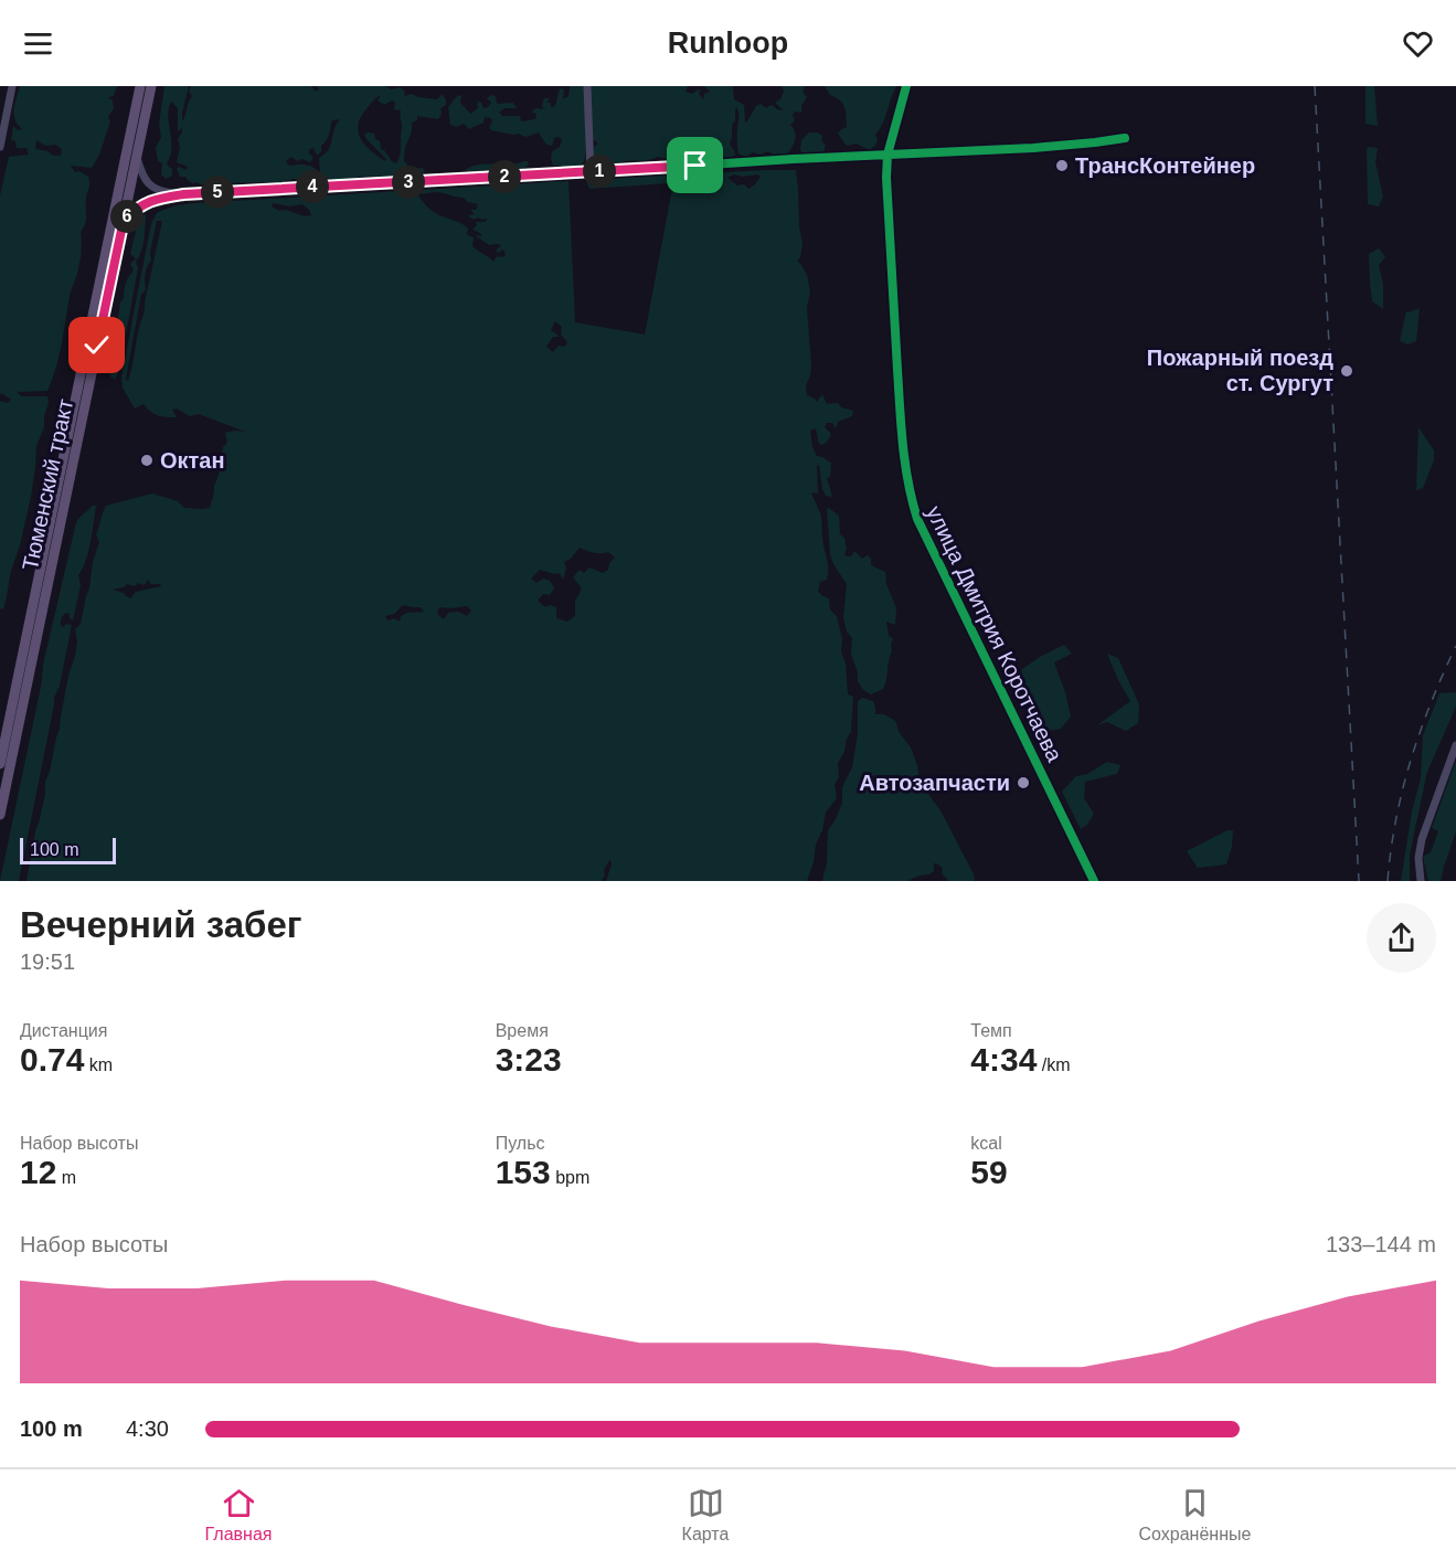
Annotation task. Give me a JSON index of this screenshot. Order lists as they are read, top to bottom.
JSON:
{
  "streets": {
    "main road": ["Тюменский тракт"],
    "street": ["улица Дмитрия Коротчаева"]
  },
  "places": [
    "ТрансКонтейнер",
    "Пожарный поезд ст. Сургут",
    "Октан",
    "Автозапчасти"
  ],
  "scale_bar": "100 m",
  "page": {
    "header": "Runloop",
    "pins": [
      "1",
      "2",
      "3",
      "4",
      "5",
      "6"
    ],
    "scale": "100 m",
    "heading": ["Вечерний забег", "19:51"],
    "stats": [
      ["Дистанция", "0.74 km"],
      ["Время", "3:23"],
      ["Темп", "4:34 /km"],
      ["Набор высоты", "12 m"],
      ["Пульс", "153 bpm"],
      ["kcal", "59"]
    ],
    "chart": ["Набор высоты", "133–144 m"],
    "list": [
      {
        "name": "100 m",
        "note": "4:30"
      }
    ],
    "tabs": ["Главная", "Карта", "Сохранённые"]
  }
}
